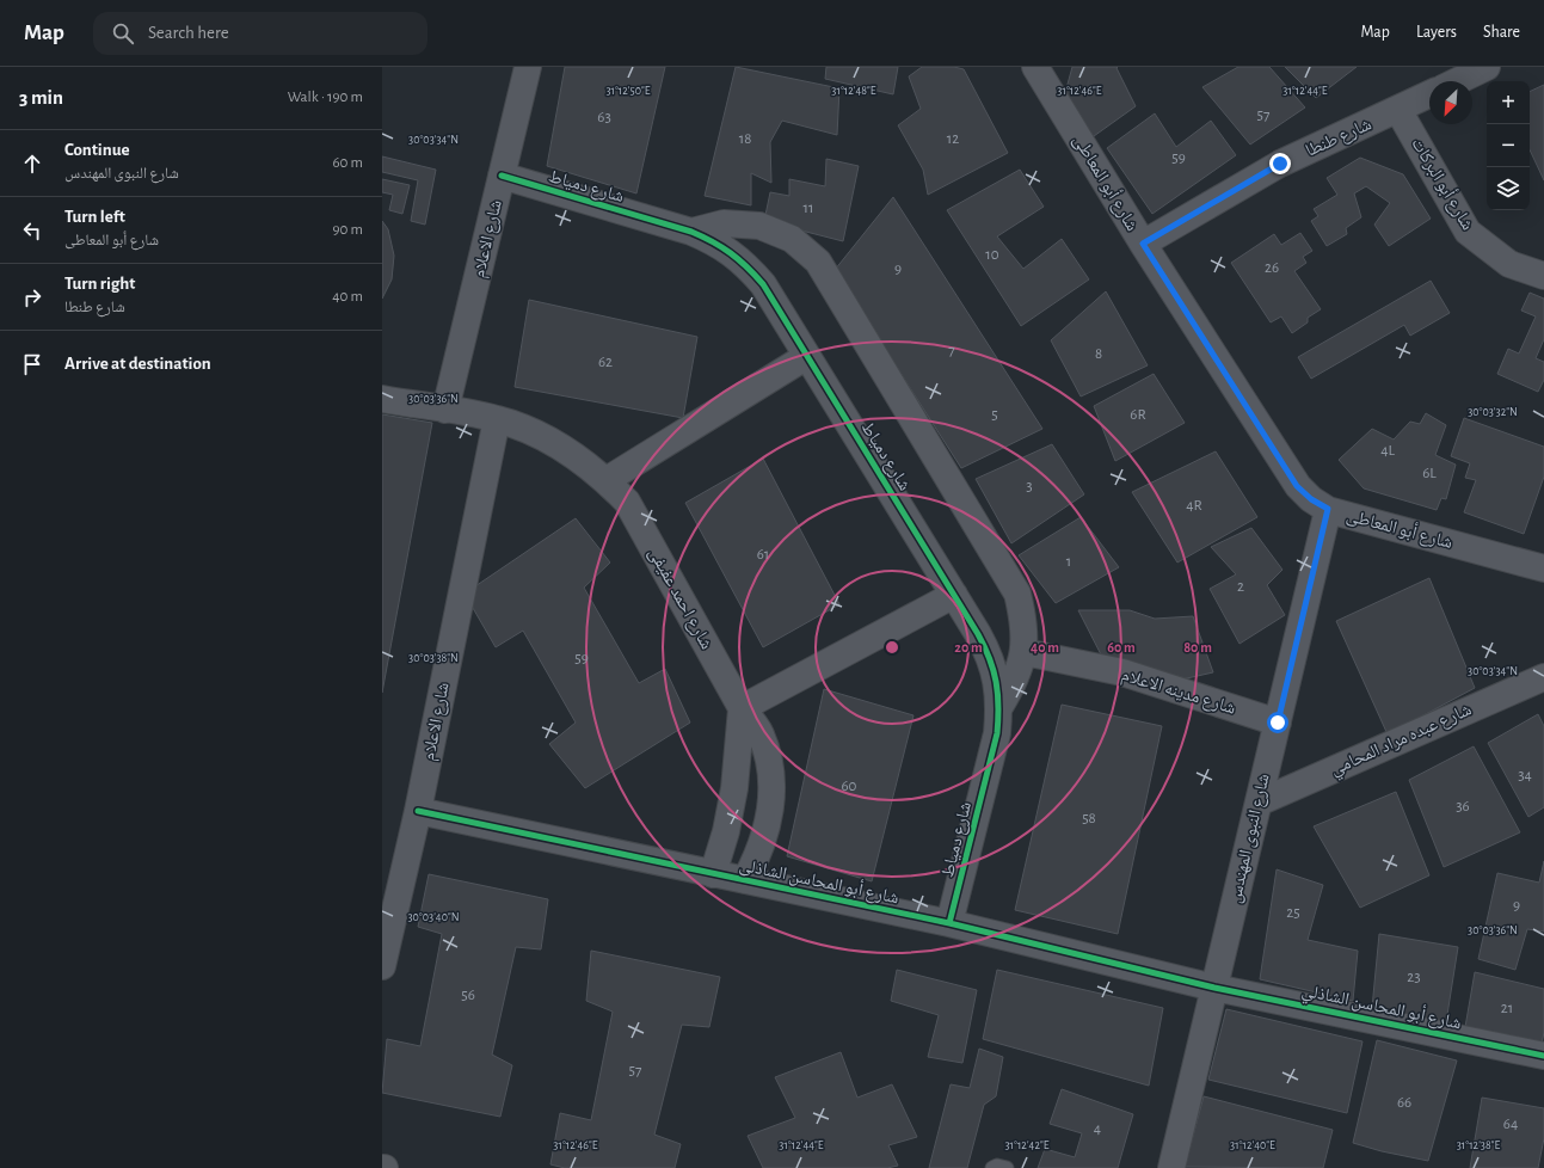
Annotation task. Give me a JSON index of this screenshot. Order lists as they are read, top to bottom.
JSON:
{
  "streets": {
    "street": [
      "شارع طنطا",
      "شارع أبو المعاطى",
      "شارع أبو البركات",
      "شارع دمياط",
      "شارع الاعلام",
      "شارع احمد عفيفى",
      "شارع مدينه الاعلام",
      "شارع عبده مراد المحامي",
      "شارع النبوى المهندس",
      "شارع أبو المحاسن الشاذلى",
      "شارع أبو المحاسن الشاذلي"
    ]
  },
  "crossings": [
    ["شارع طنطا", "شارع أبو المعاطى"],
    ["شارع طنطا", "شارع أبو البركات"],
    ["شارع أبو المعاطى", "شارع النبوى المهندس"],
    ["شارع دمياط", "شارع الاعلام"],
    ["شارع دمياط", "شارع مدينه الاعلام"],
    ["شارع دمياط", "شارع أبو المحاسن الشاذلى"],
    ["شارع الاعلام", "شارع احمد عفيفى"],
    ["شارع الاعلام", "شارع أبو المحاسن الشاذلى"],
    ["شارع احمد عفيفى", "شارع أبو المحاسن الشاذلى"],
    ["شارع مدينه الاعلام", "شارع النبوى المهندس"],
    ["شارع عبده مراد المحامي", "شارع النبوى المهندس"],
    ["شارع النبوى المهندس", "شارع أبو المحاسن الشاذلى"],
    ["شارع النبوى المهندس", "شارع أبو المحاسن الشاذلي"],
    ["شارع أبو المحاسن الشاذلى", "شارع أبو المحاسن الشاذلي"]
  ],
  "house_numbers": [
    "57",
    "63",
    "18",
    "12",
    "59",
    "11",
    "10",
    "26",
    "9",
    "7",
    "8",
    "62",
    "5",
    "6R",
    "4L",
    "6L",
    "3",
    "4R",
    "61",
    "1",
    "2",
    "59",
    "34",
    "60",
    "36",
    "58",
    "9",
    "25",
    "23",
    "56",
    "21",
    "57",
    "66",
    "64",
    "4"
  ],
  "north": "bottom left",
  "page": {
    "header": "Map",
    "search": "Search here",
    "nav": ["Map", "Layers", "Share"],
    "heading": ["3 min", "Walk · 190 m"],
    "map_buttons": ["+", "−"],
    "list": [
      ["Continue", "شارع النبوى المهندس", "60 m"],
      ["Turn left", "شارع أبو المعاطى", "90 m"],
      ["Turn right", "شارع طنطا", "40 m"],
      "Arrive at destination"
    ]
  },
  "coordinates": [
    "31°12'50\"E",
    "31°12'48\"E",
    "31°12'46\"E",
    "31°12'44\"E",
    "30°03'34\"N",
    "30°03'36\"N",
    "30°03'32\"N",
    "30°03'38\"N",
    "30°03'40\"N",
    "31°12'42\"E",
    "31°12'38\"E",
    "31°12'40\"E"
  ],
  "rings": [
    "20 m",
    "40 m",
    "60 m",
    "80 m"
  ]
}
